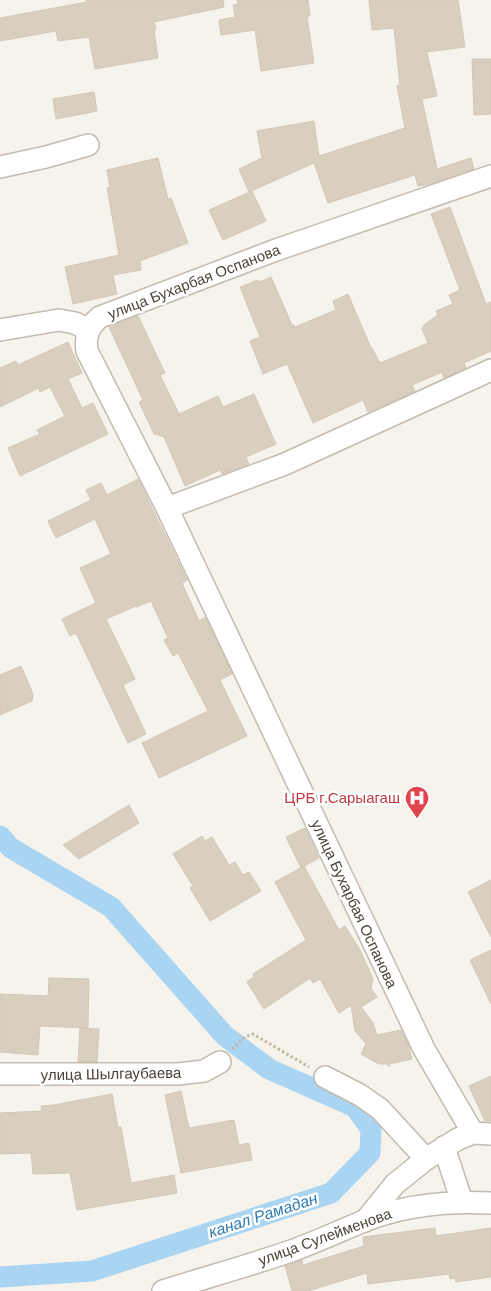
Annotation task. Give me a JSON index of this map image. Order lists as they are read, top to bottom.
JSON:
{
  "streets": {
    "street": ["улица Бухарбая Оспанова", "улица Шылгаубаева", "улица Сулейменова"]
  },
  "water": ["канал Рамадан"],
  "places": {
    "hospital": ["ЦРБ г.Сарыагаш"]
  }
}
